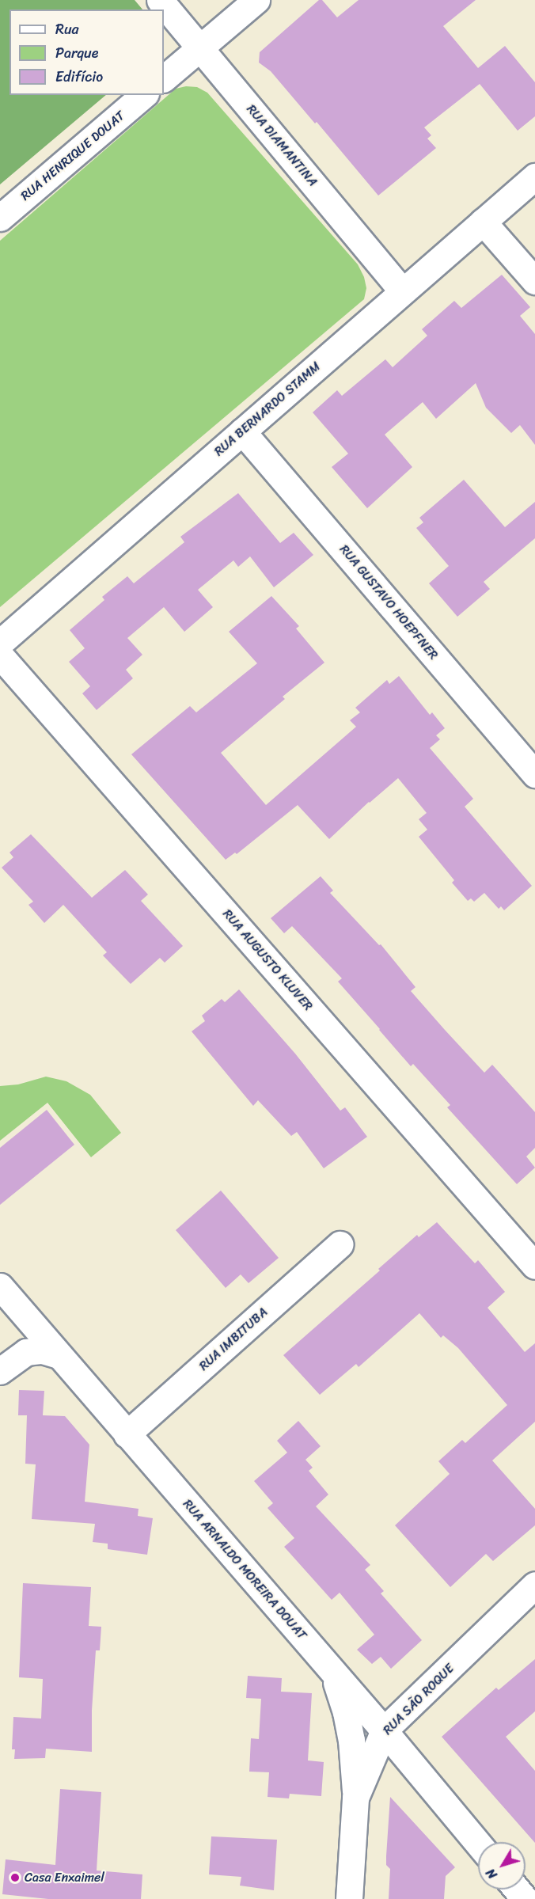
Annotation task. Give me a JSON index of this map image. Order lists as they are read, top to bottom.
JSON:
{
  "streets": {
    "street": [
      "RUA DIAMANTINA",
      "RUA HENRIQUE DOUAT",
      "RUA BERNARDO STAMM",
      "RUA GUSTAVO HOEPFNER",
      "RUA AUGUSTO KLUVER",
      "RUA IMBITUBA",
      "RUA ARNALDO MOREIRA DOUAT",
      "RUA SÃO ROQUE"
    ]
  },
  "crossings": [
    ["RUA DIAMANTINA", "RUA BERNARDO STAMM"],
    ["RUA BERNARDO STAMM", "RUA GUSTAVO HOEPFNER"],
    ["RUA IMBITUBA", "RUA ARNALDO MOREIRA DOUAT"],
    ["RUA ARNALDO MOREIRA DOUAT", "RUA SÃO ROQUE"]
  ],
  "places": ["Casa Enxaimel"],
  "legend": ["Rua", "Parque", "Edifício"],
  "north": "bottom left"
}
